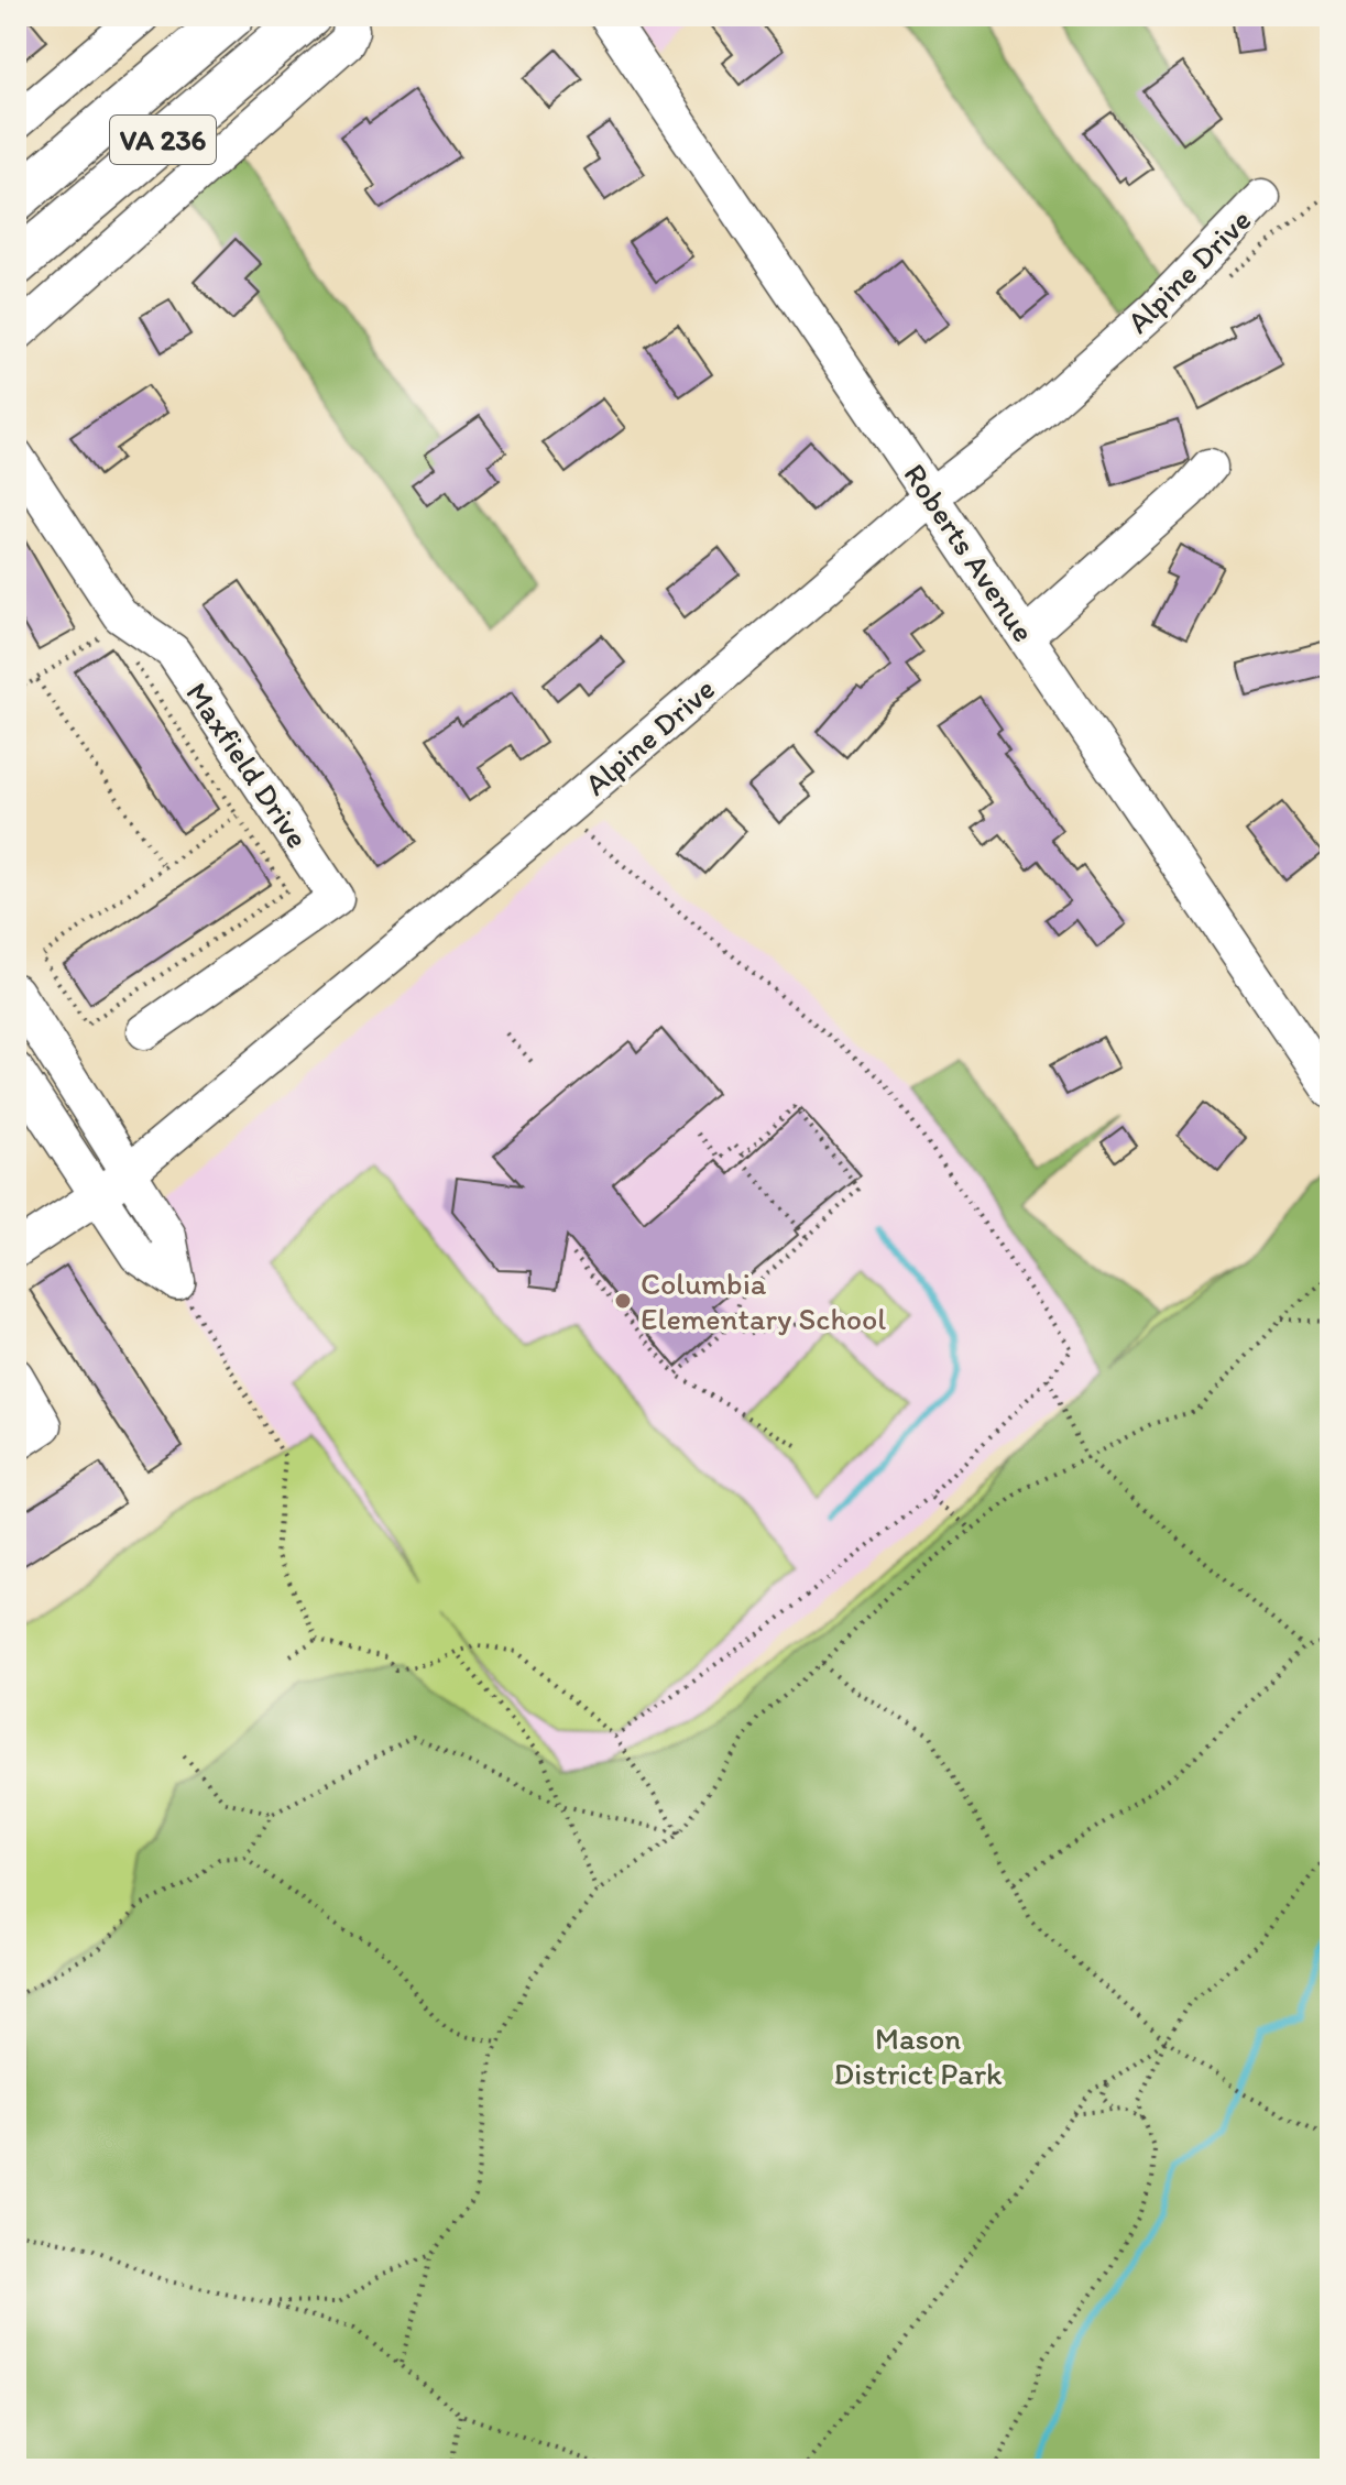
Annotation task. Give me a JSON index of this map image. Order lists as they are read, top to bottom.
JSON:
{
  "streets": {
    "main road": ["VA 236"],
    "street": ["Alpine Drive", "Roberts Avenue", "Maxfield Drive"]
  },
  "crossings": [
    ["Alpine Drive", "Roberts Avenue"]
  ],
  "parks": ["Mason District Park"],
  "places": ["Columbia Elementary School"]
}
